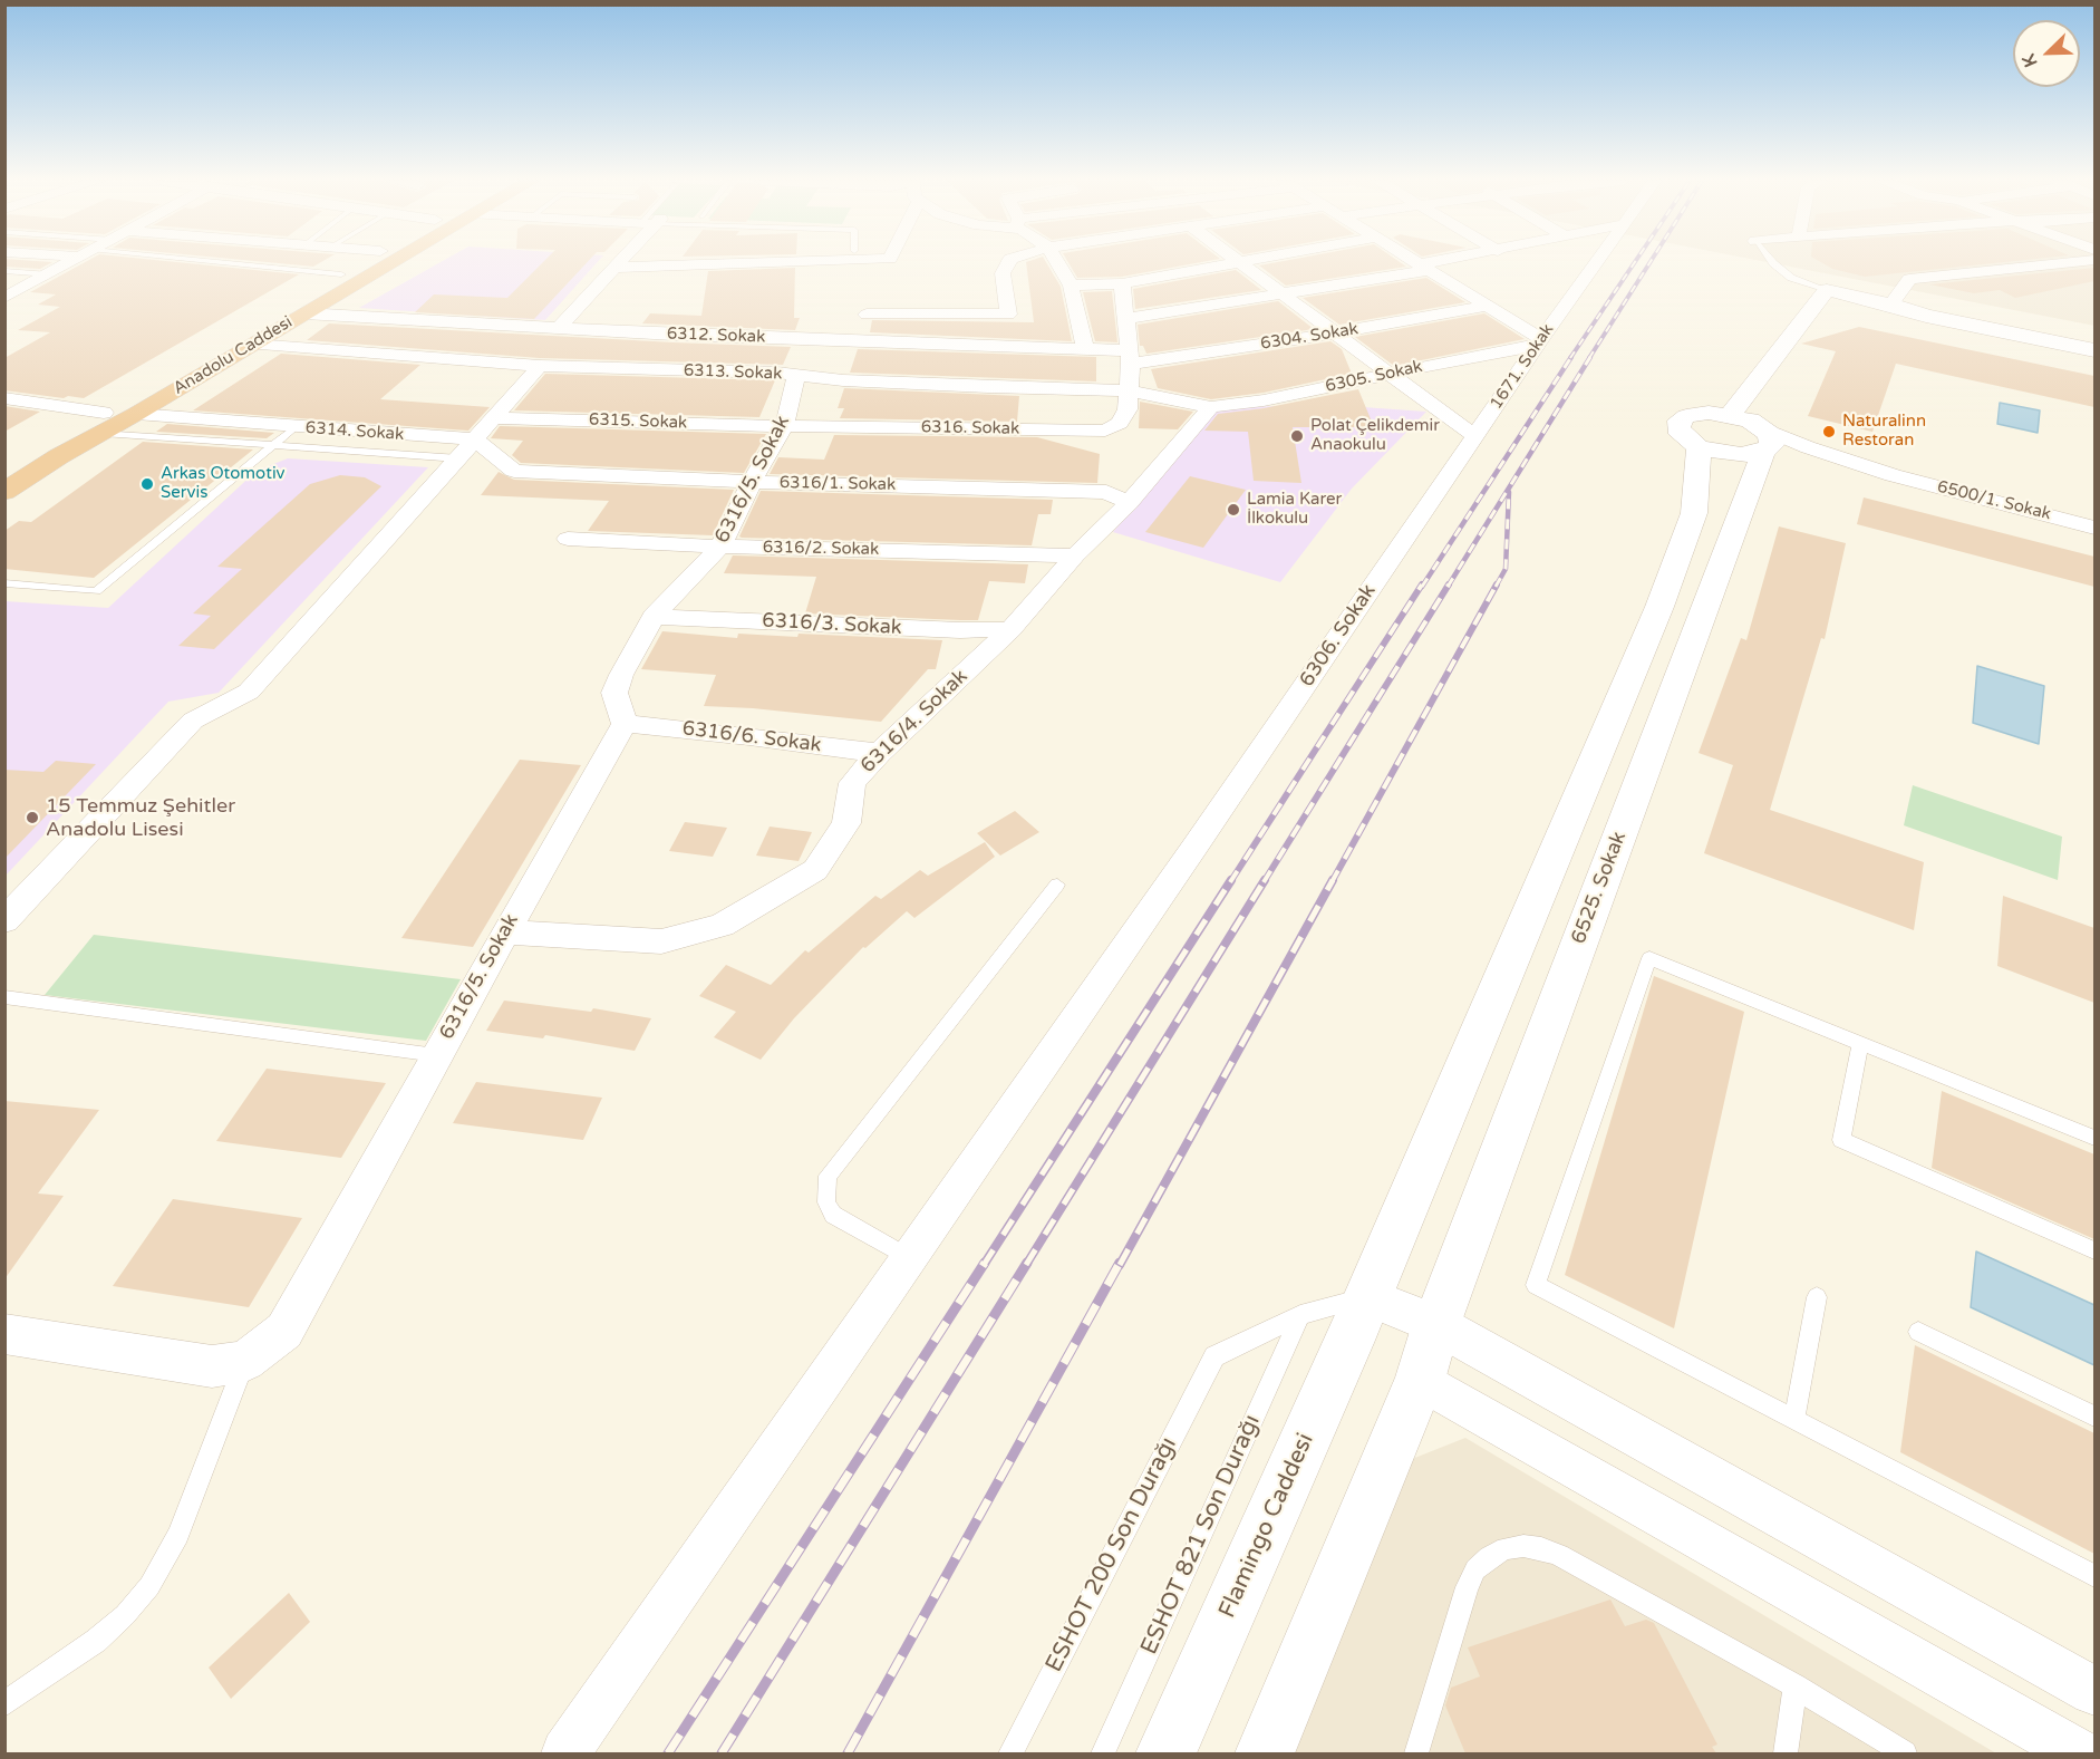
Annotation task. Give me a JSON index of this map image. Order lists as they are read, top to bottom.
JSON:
{
  "streets": {
    "highway": ["Anadolu Caddesi"],
    "street": [
      "6312. Sokak",
      "6304. Sokak",
      "1671. Sokak",
      "6313. Sokak",
      "6305. Sokak",
      "6315. Sokak",
      "6316. Sokak",
      "6314. Sokak",
      "6316/5. Sokak",
      "6316/1. Sokak",
      "6500/1. Sokak",
      "6316/2. Sokak",
      "6316/3. Sokak",
      "6306. Sokak",
      "6316/4. Sokak",
      "6316/6. Sokak",
      "6525. Sokak",
      "Flamingo Caddesi"
    ],
    "lane": ["ESHOT 821 Son Durağı", "ESHOT 200 Son Durağı"]
  },
  "crossings": [
    ["6312. Sokak", "6304. Sokak"],
    ["6312. Sokak", "Anadolu Caddesi"],
    ["Anadolu Caddesi", "6313. Sokak"],
    ["Anadolu Caddesi", "6314. Sokak"],
    ["1671. Sokak", "6305. Sokak"],
    ["1671. Sokak", "6306. Sokak"],
    ["6313. Sokak", "6305. Sokak"],
    ["6313. Sokak", "6316. Sokak"],
    ["6313. Sokak", "6316/5. Sokak"],
    ["6313. Sokak", "6316/4. Sokak"],
    ["6305. Sokak", "6316/4. Sokak"],
    ["6315. Sokak", "6316. Sokak"],
    ["6315. Sokak", "6316/5. Sokak"],
    ["6316. Sokak", "6316/5. Sokak"],
    ["6314. Sokak", "6316/1. Sokak"],
    ["6316/5. Sokak", "6316/1. Sokak"],
    ["6316/5. Sokak", "6316/2. Sokak"],
    ["6316/5. Sokak", "6316/3. Sokak"],
    ["6316/5. Sokak", "6316/4. Sokak"],
    ["6316/5. Sokak", "6316/6. Sokak"],
    ["6316/1. Sokak", "6316/4. Sokak"],
    ["6500/1. Sokak", "6525. Sokak"],
    ["6316/2. Sokak", "6316/4. Sokak"],
    ["6316/3. Sokak", "6316/4. Sokak"],
    ["6316/4. Sokak", "6316/6. Sokak"],
    ["ESHOT 821 Son Durağı", "ESHOT 200 Son Durağı"]
  ],
  "places": [
    "Naturalinn Restoran",
    "Polat Çelikdemir Anaokulu",
    "Arkas Otomotiv Servis",
    "Lamia Karer İlkokulu",
    "15 Temmuz Şehitler Anadolu Lisesi"
  ],
  "north": "bottom left"
}
